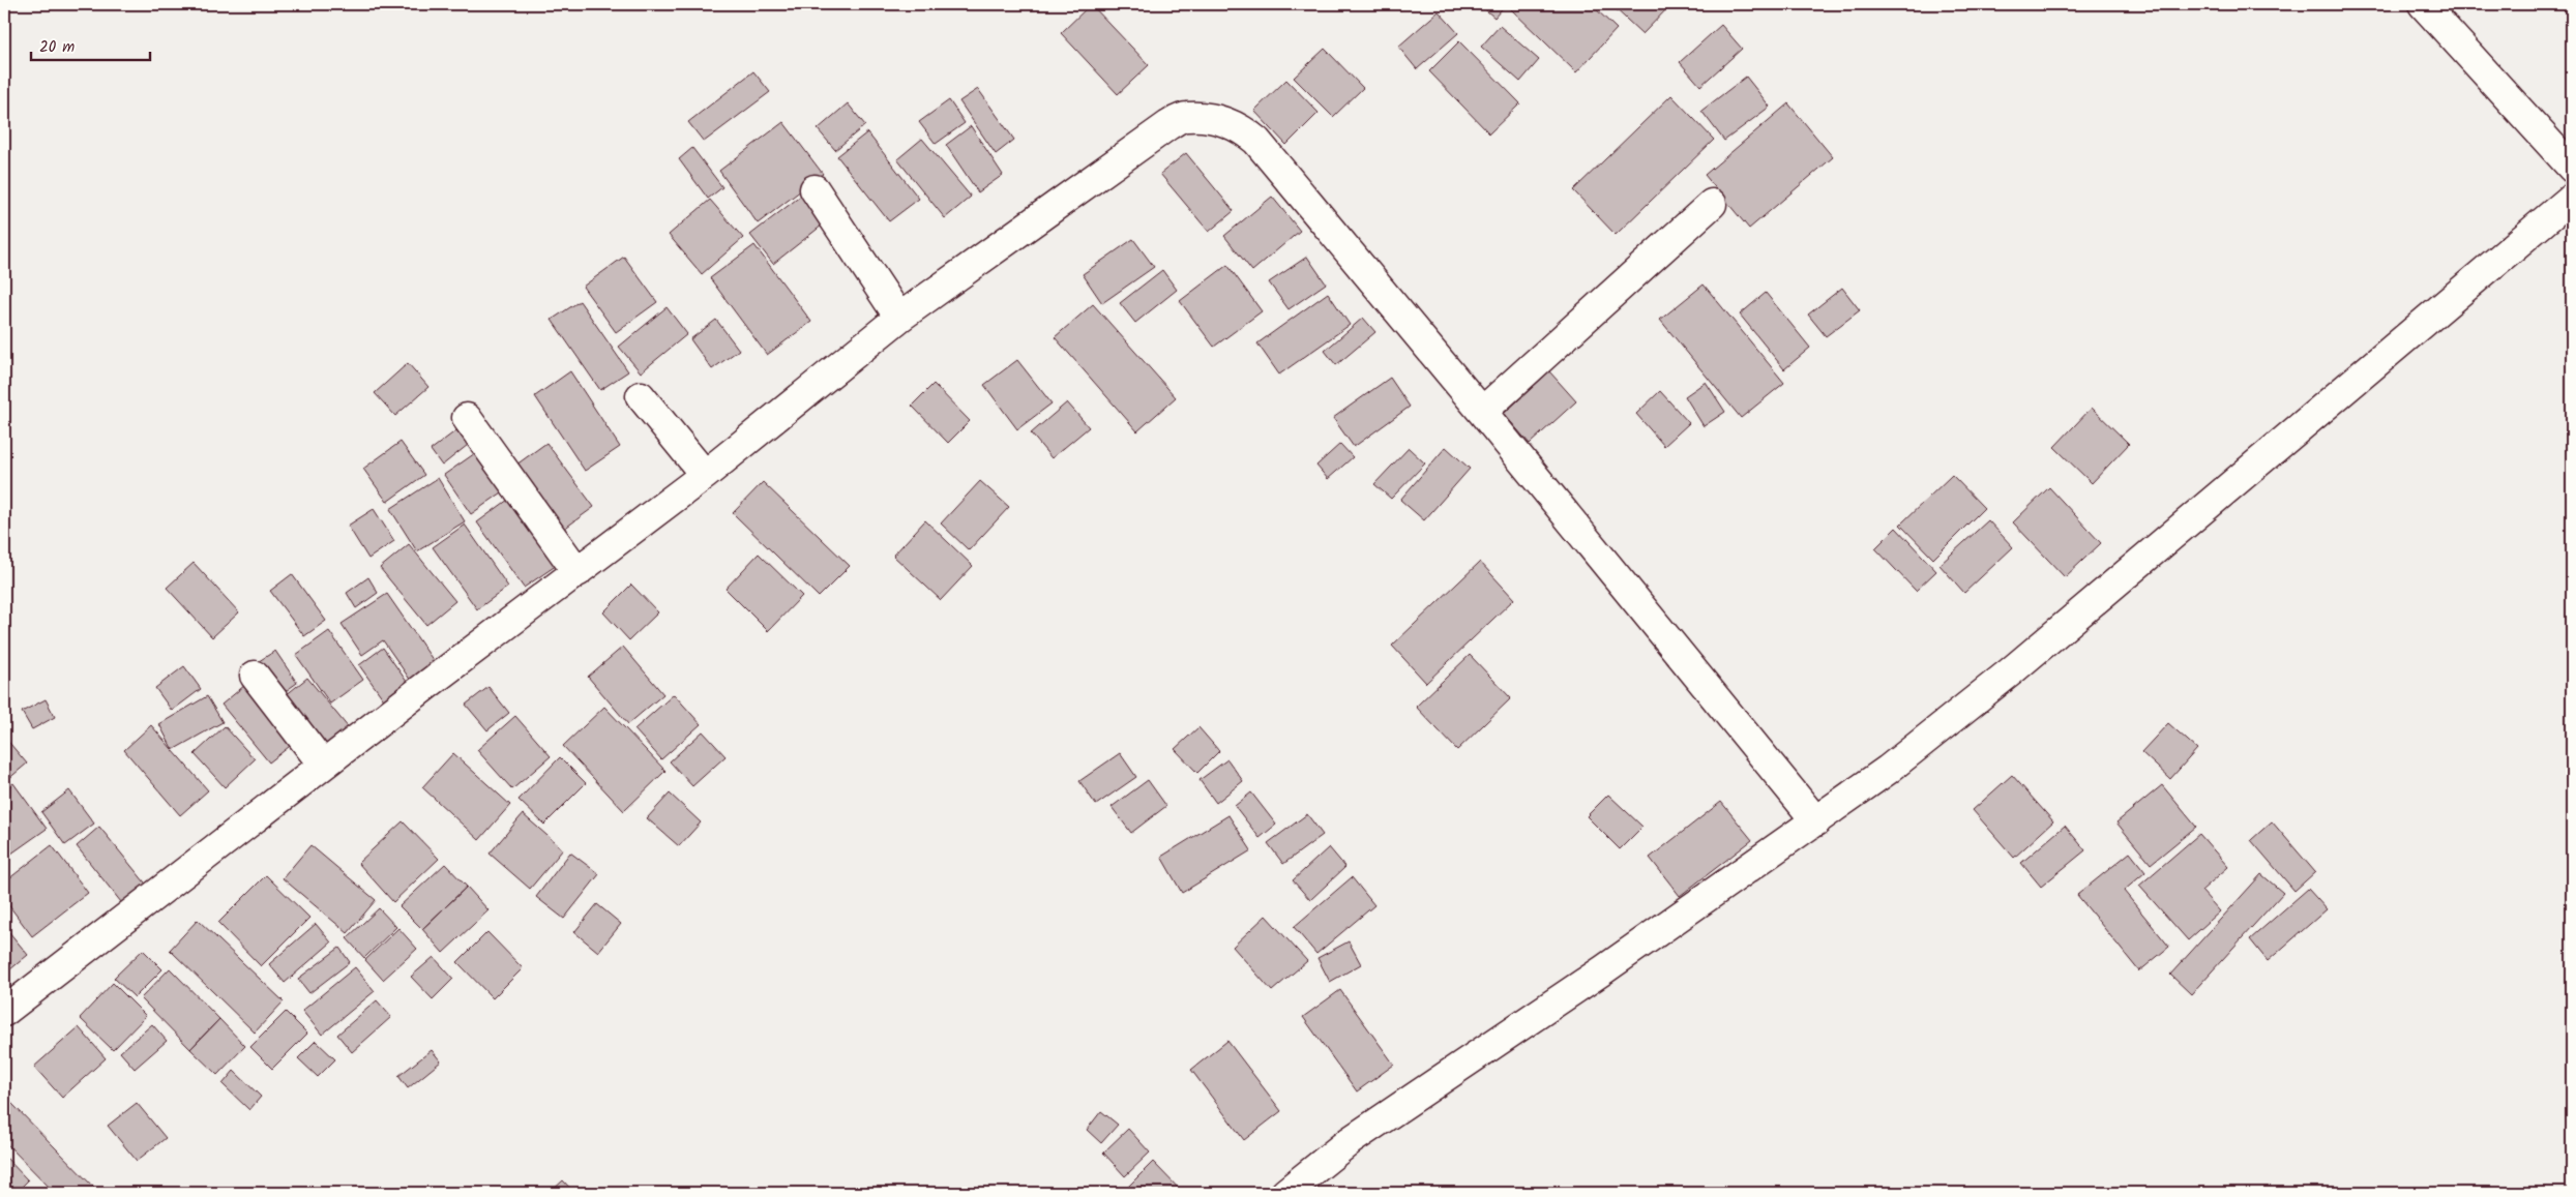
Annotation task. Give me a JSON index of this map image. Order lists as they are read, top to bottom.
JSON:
{
  "scale_bar": "20 m"
}
